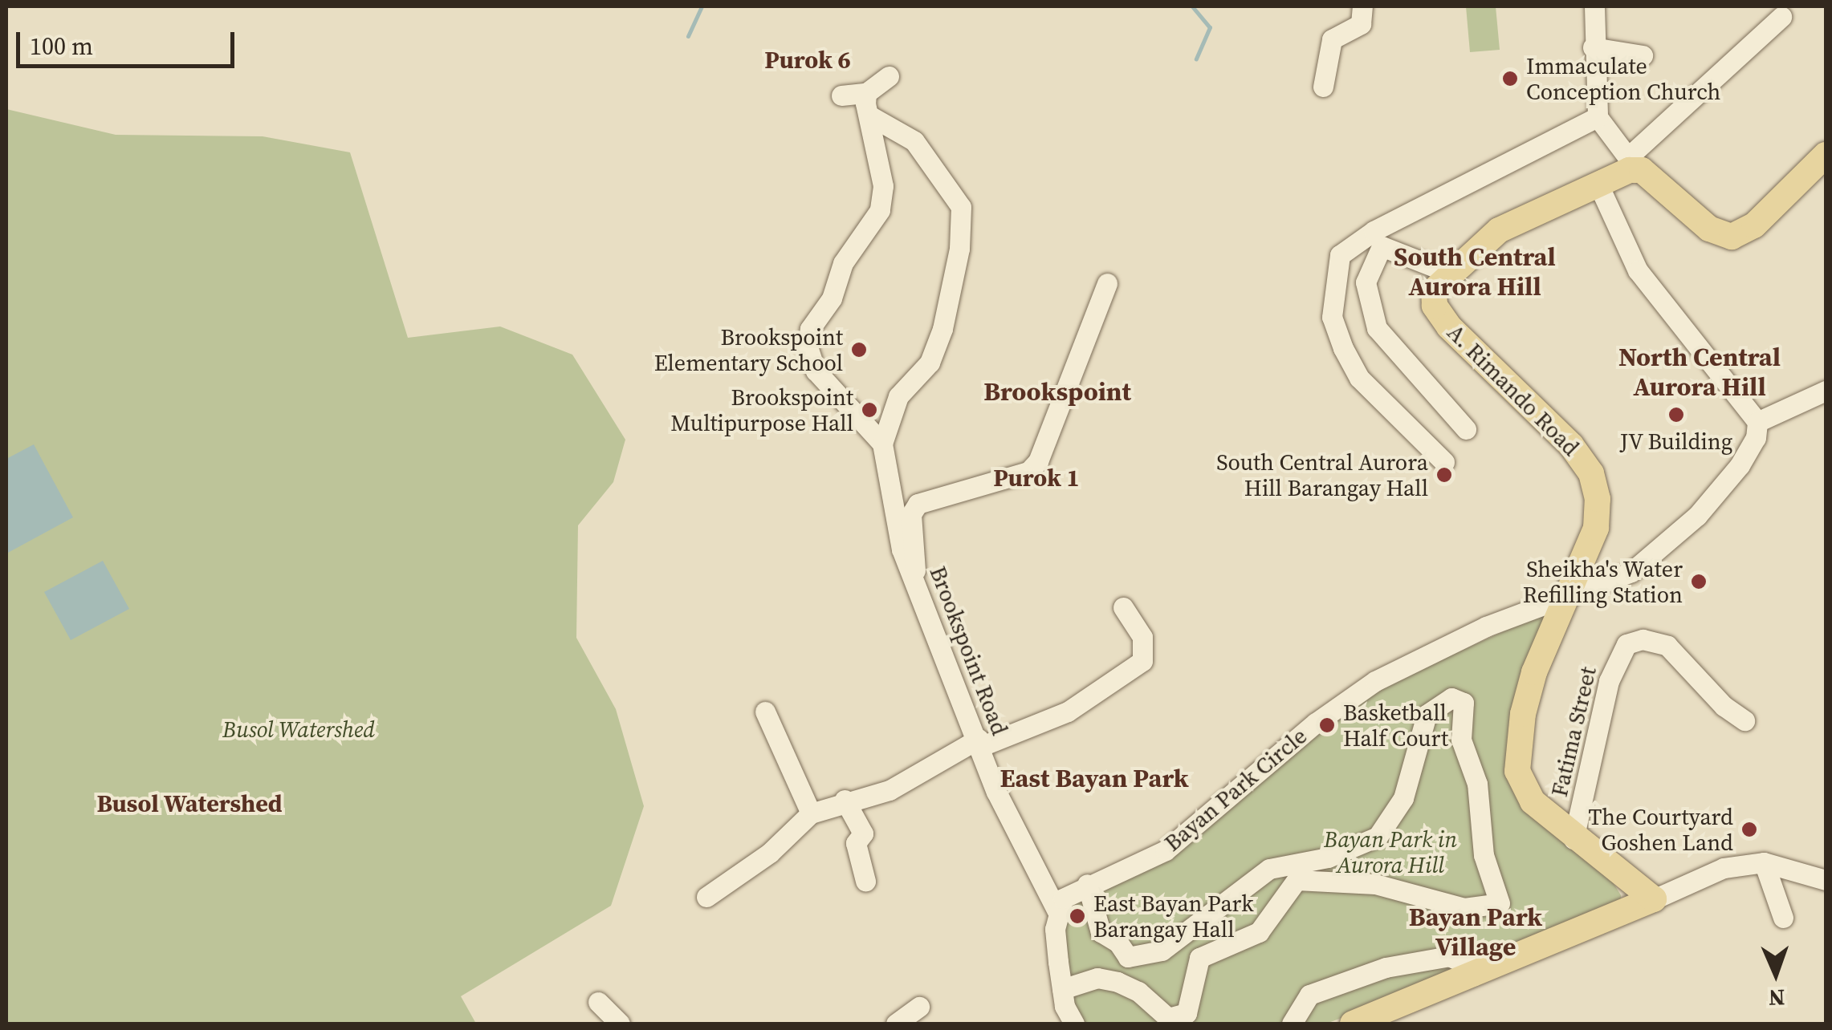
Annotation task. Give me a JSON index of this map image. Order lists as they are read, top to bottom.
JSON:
{
  "streets": {
    "main road": ["A. Rimando Road"],
    "street": ["Brookspoint Road", "Fatima Street", "Bayan Park Circle"]
  },
  "crossings": [
    ["A. Rimando Road", "Fatima Street"],
    ["A. Rimando Road", "Bayan Park Circle"],
    ["Brookspoint Road", "Bayan Park Circle"]
  ],
  "districts": [
    "Purok 6",
    "South Central Aurora Hill",
    "North Central Aurora Hill",
    "Brookspoint",
    "Purok 1",
    "East Bayan Park",
    "Busol Watershed",
    "Bayan Park Village"
  ],
  "parks": ["Busol Watershed", "Bayan Park in Aurora Hill"],
  "places": [
    "Immaculate Conception Church",
    "Brookspoint Elementary School",
    "Brookspoint Multipurpose Hall",
    "JV Building",
    "South Central Aurora Hill Barangay Hall",
    "Sheikha's Water Refilling Station",
    "Basketball Half Court",
    "The Courtyard Goshen Land",
    "East Bayan Park Barangay Hall"
  ],
  "scale_bar": "100 m",
  "north": "bottom"
}
